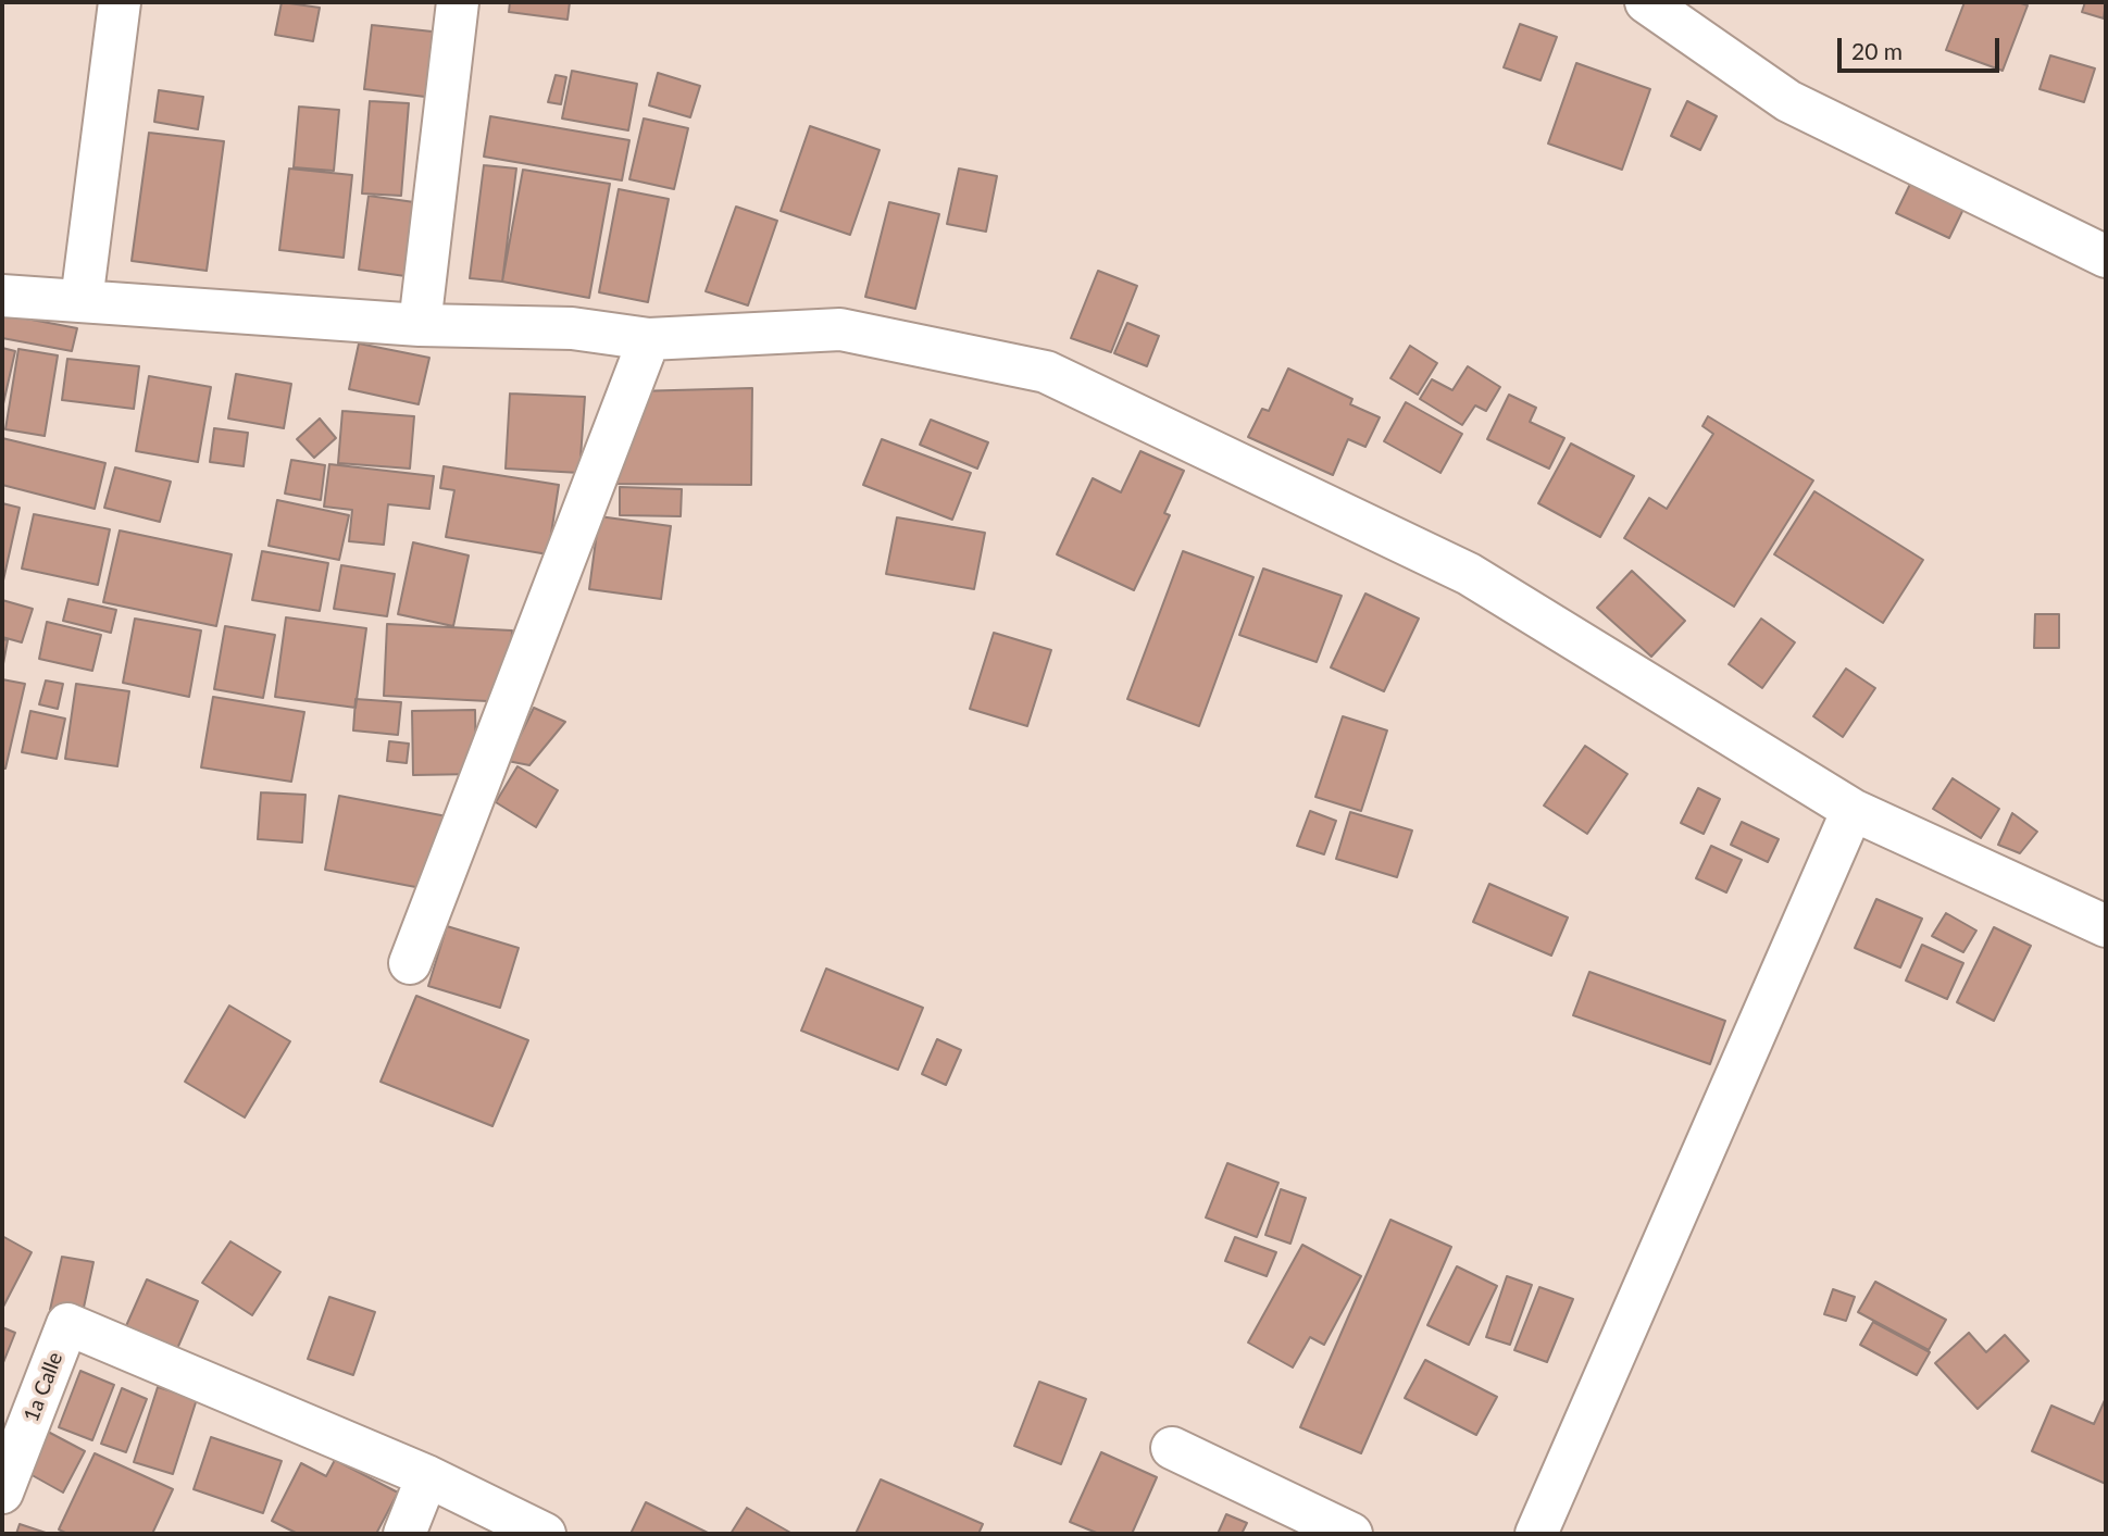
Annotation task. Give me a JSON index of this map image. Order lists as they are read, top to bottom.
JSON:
{
  "streets": {
    "street": ["1a Calle"]
  },
  "scale_bar": "20 m"
}
